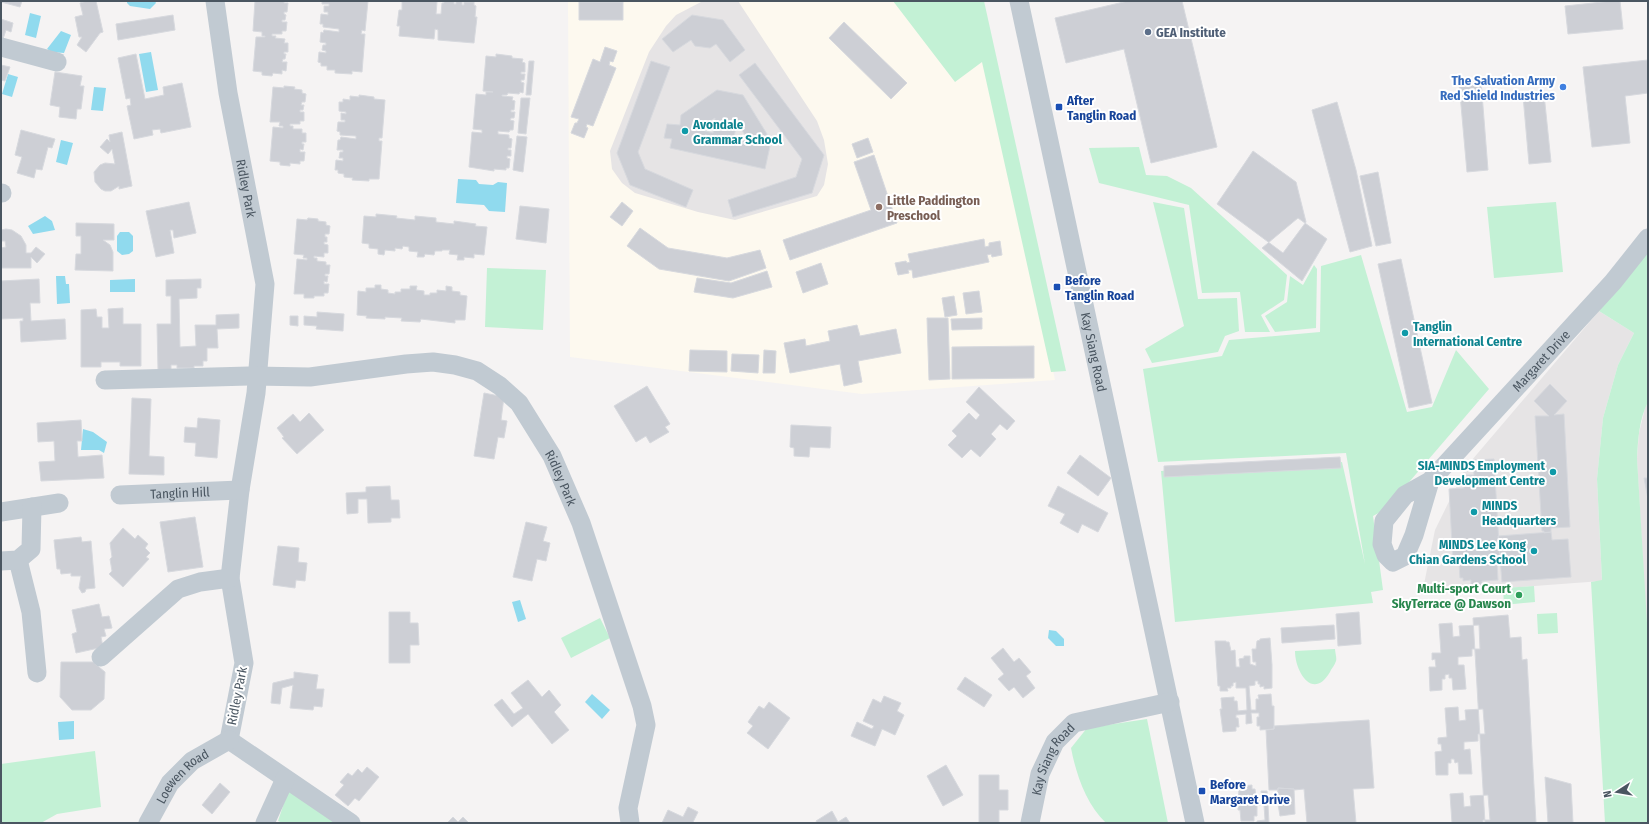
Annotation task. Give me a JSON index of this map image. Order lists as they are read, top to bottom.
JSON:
{
  "streets": {
    "street": [
      "Ridley Park",
      "Kay Siang Road",
      "Margaret Drive",
      "Tanglin Hill",
      "Loewen Road"
    ]
  },
  "crossings": [
    ["Ridley Park", "Tanglin Hill"],
    ["Ridley Park", "Loewen Road"]
  ],
  "places": {
    "other": [
      "GEA Institute",
      "The Salvation Army Red Shield Industries",
      "Avondale Grammar School",
      "Little Paddington Preschool",
      "Tanglin International Centre",
      "SIA-MINDS Employment Development Centre",
      "MINDS Headquarters",
      "MINDS Lee Kong Chian Gardens School",
      "Multi-sport Court SkyTerrace @ Dawson"
    ],
    "transit": ["After Tanglin Road", "Before Tanglin Road", "Before Margaret Drive"]
  },
  "north": "left"
}
